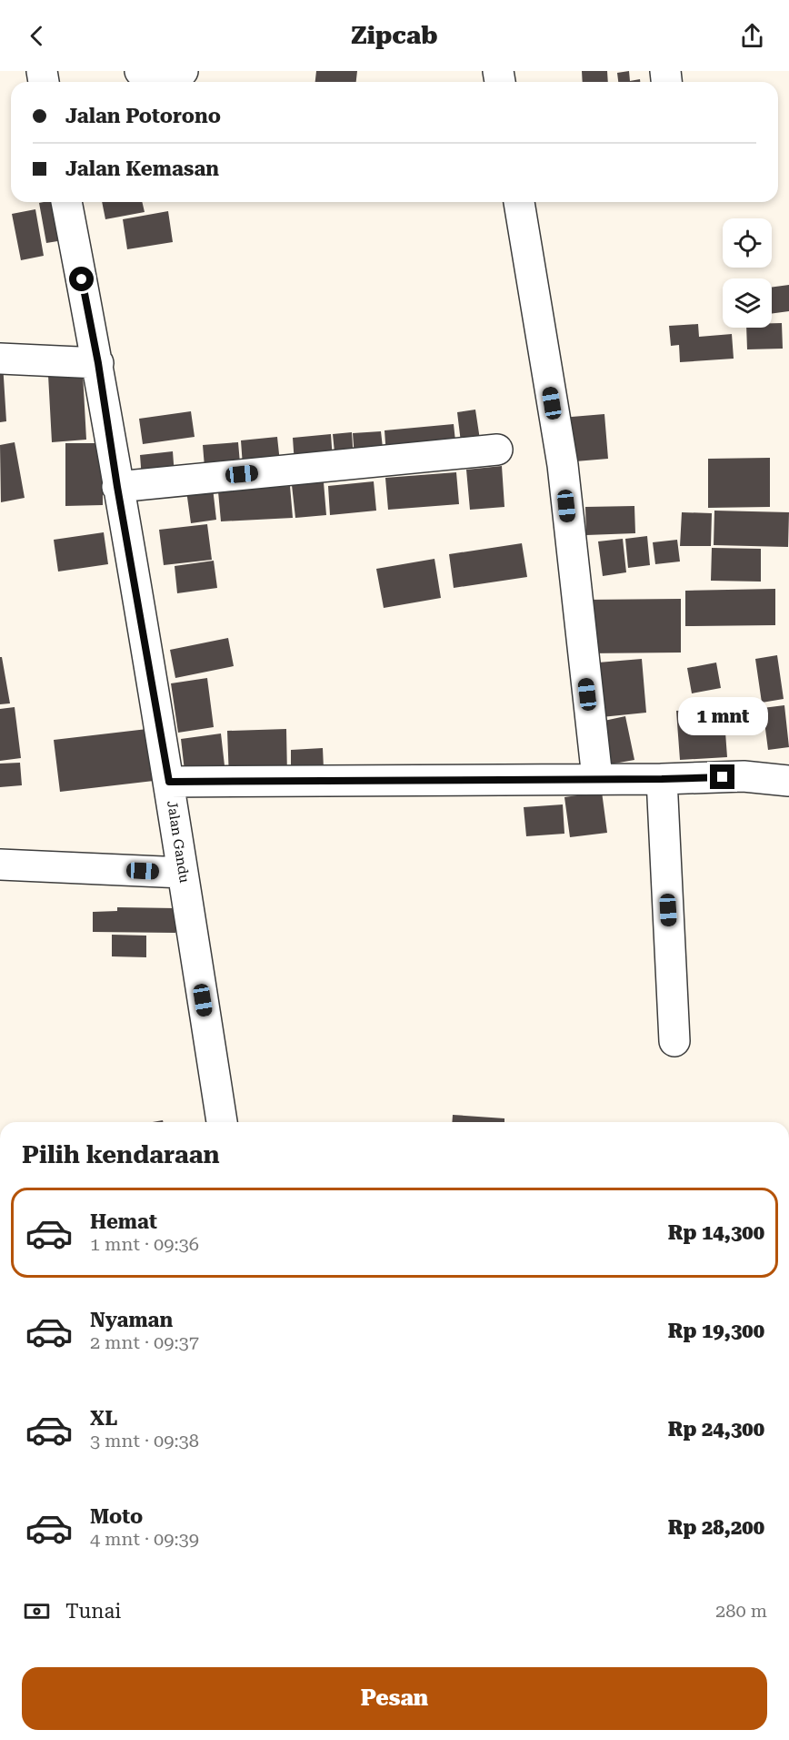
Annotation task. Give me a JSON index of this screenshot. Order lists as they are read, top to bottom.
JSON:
{
  "streets": {
    "street": ["Jalan Gandu"]
  },
  "page": {
    "header": "Zipcab",
    "banner": ["Jalan Potorono", "Jalan Kemasan"],
    "bubble": "1 mnt",
    "heading": "Pilih kendaraan",
    "list": [
      {
        "name": "Hemat",
        "note": "1 mnt · 09:36",
        "value": "Rp 14,300"
      },
      {
        "name": "Nyaman",
        "note": "2 mnt · 09:37",
        "value": "Rp 19,300"
      },
      {
        "name": "XL",
        "note": "3 mnt · 09:38",
        "value": "Rp 24,300"
      },
      {
        "name": "Moto",
        "note": "4 mnt · 09:39",
        "value": "Rp 28,200"
      }
    ],
    "pay": ["Tunai", "280 m"],
    "buttons": "Pesan"
  }
}
